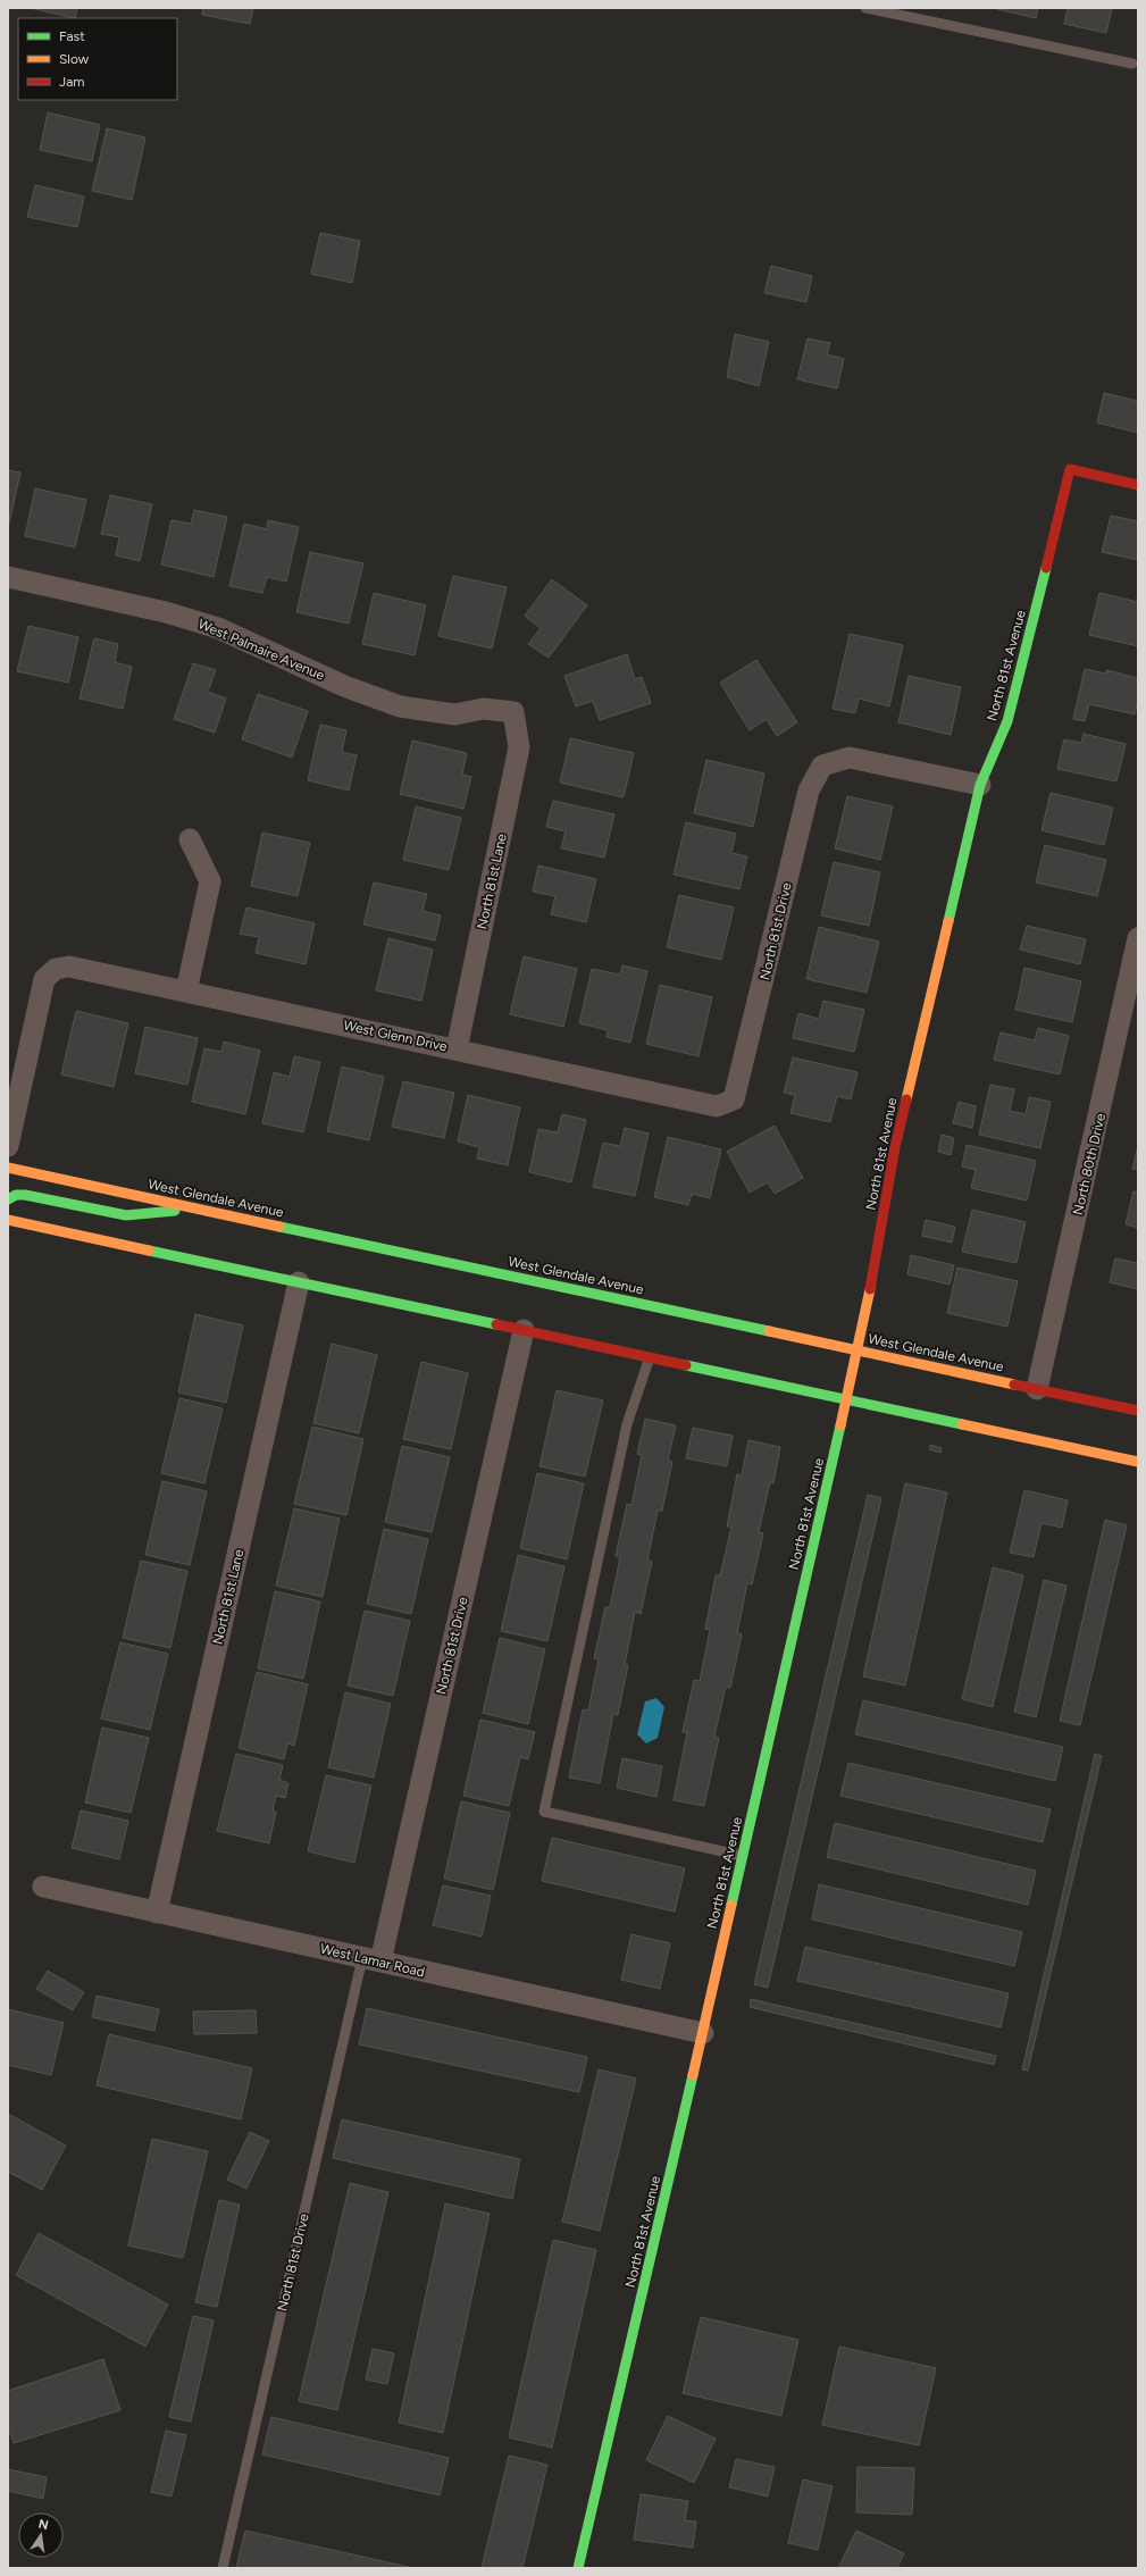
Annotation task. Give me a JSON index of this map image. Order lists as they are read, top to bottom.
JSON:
{
  "streets": {
    "main road": ["North 81st Avenue", "West Glendale Avenue"],
    "street": [
      "West Palmaire Avenue",
      "North 81st Lane",
      "North 81st Drive",
      "West Glenn Drive",
      "North 80th Drive",
      "West Lamar Road"
    ]
  },
  "crossings": [
    ["West Palmaire Avenue", "North 81st Lane"],
    ["North 81st Avenue", "North 81st Drive"],
    ["North 81st Avenue", "West Glendale Avenue"],
    ["North 81st Avenue", "West Lamar Road"],
    ["North 81st Lane", "West Glenn Drive"],
    ["North 81st Lane", "West Lamar Road"],
    ["North 81st Drive", "West Glenn Drive"],
    ["North 81st Drive", "West Lamar Road"],
    ["North 80th Drive", "West Glendale Avenue"]
  ],
  "legend": ["Fast", "Slow", "Jam"],
  "north": "top"
}
